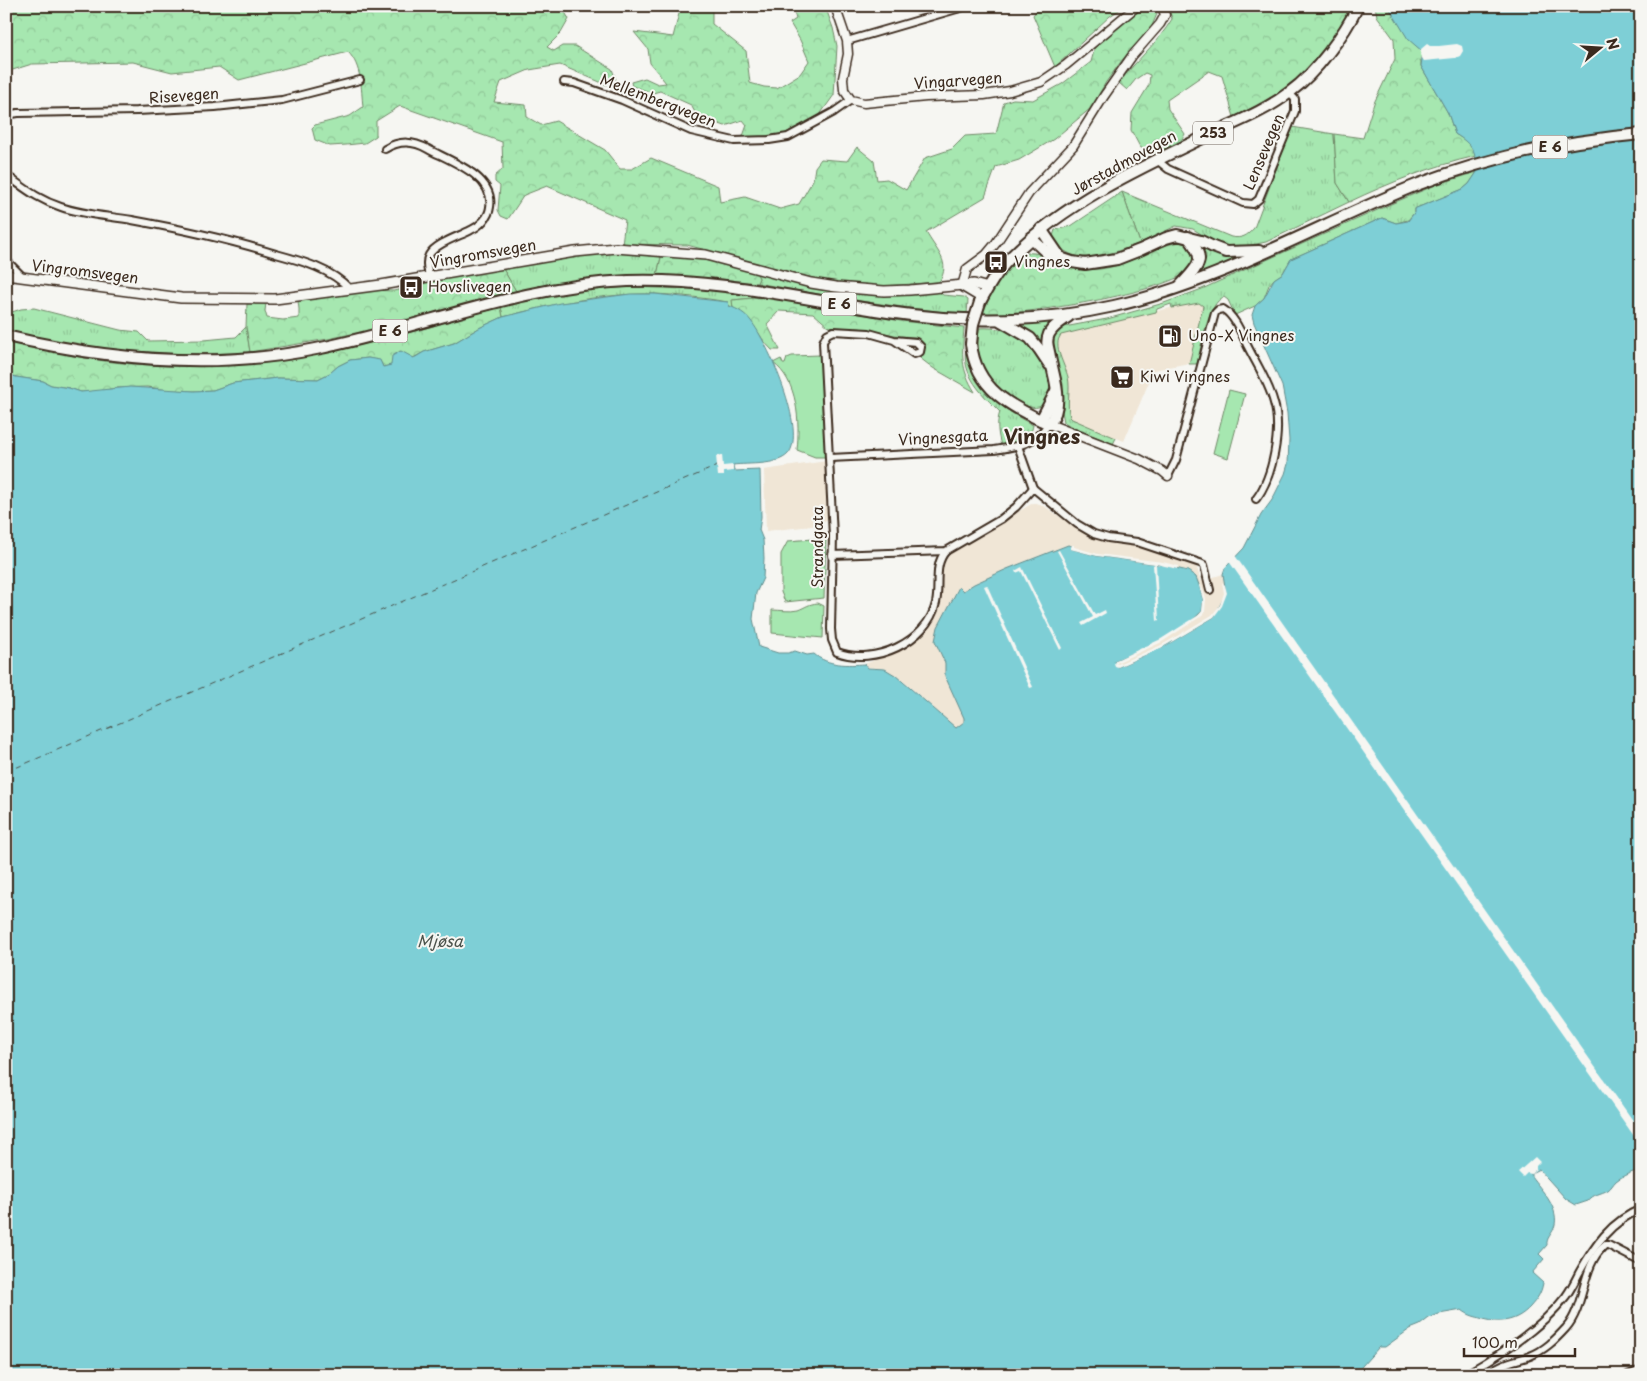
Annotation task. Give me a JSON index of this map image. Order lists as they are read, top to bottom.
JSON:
{
  "streets": {
    "main road": [
      "253",
      "E 6",
      "Jørstadmovegen",
      "Vingromsvegen"
    ],
    "street": [
      "Vingarvegen",
      "Risevegen",
      "Mellembergvegen",
      "Lensevegen",
      "Vingnesgata",
      "Strandgata"
    ]
  },
  "crossings": [
    ["Vingarvegen", "Mellembergvegen"],
    ["253", "Jørstadmovegen"],
    ["253", "Vingnesgata"],
    ["Lensevegen", "Jørstadmovegen"],
    ["Jørstadmovegen", "Vingromsvegen"],
    ["Vingnesgata", "Strandgata"]
  ],
  "districts": ["Vingnes"],
  "water": ["Mjøsa"],
  "places": {
    "bus stop": ["Vingnes", "Hovslivegen"],
    "fuel station": ["Uno-X Vingnes"],
    "supermarket": ["Kiwi Vingnes"]
  },
  "scale_bar": "100 m",
  "north": "right"
}
